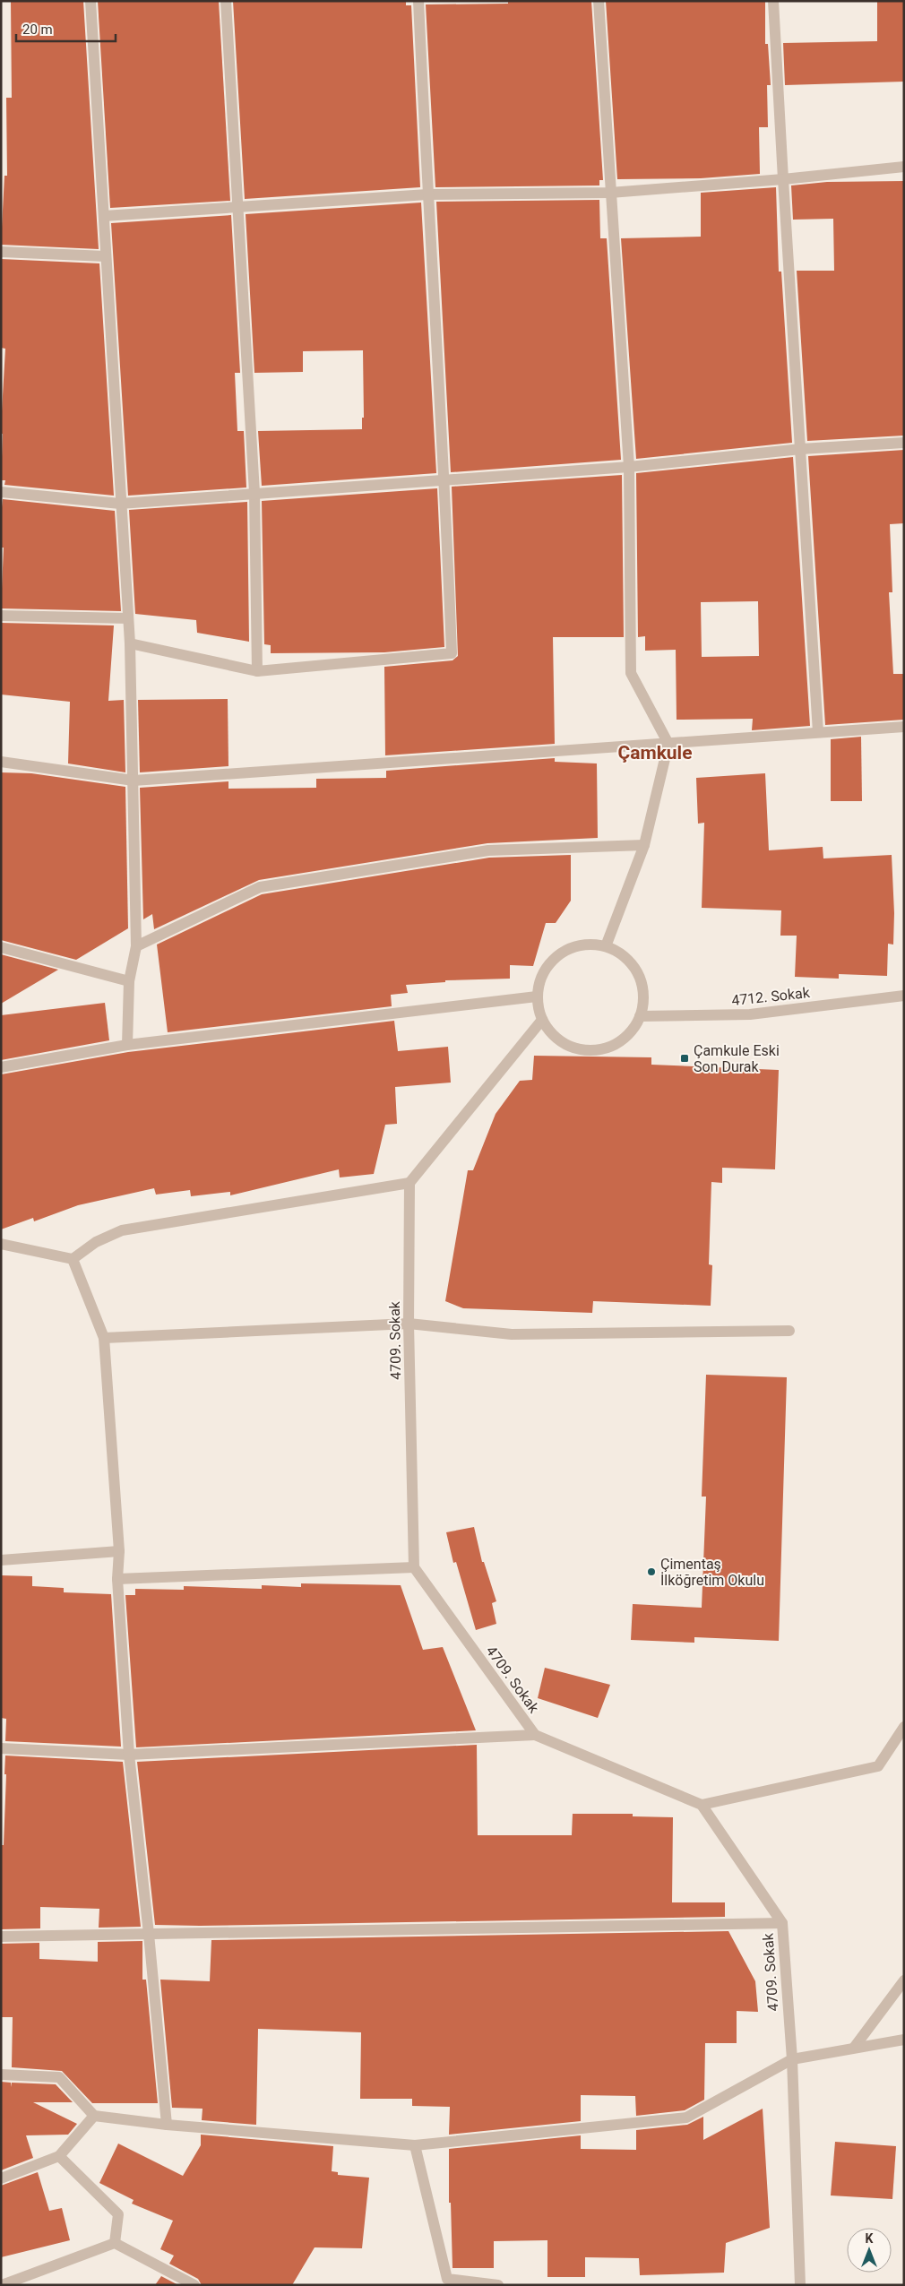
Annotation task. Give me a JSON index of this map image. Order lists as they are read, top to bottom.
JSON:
{
  "streets": {
    "street": ["4712. Sokak", "4709. Sokak"]
  },
  "districts": ["Çamkule"],
  "places": {
    "transit": ["Çamkule Eski Son Durak"],
    "other": ["Çimentaş İlköğretim Okulu"]
  },
  "scale_bar": "20 m",
  "north": "top"
}
